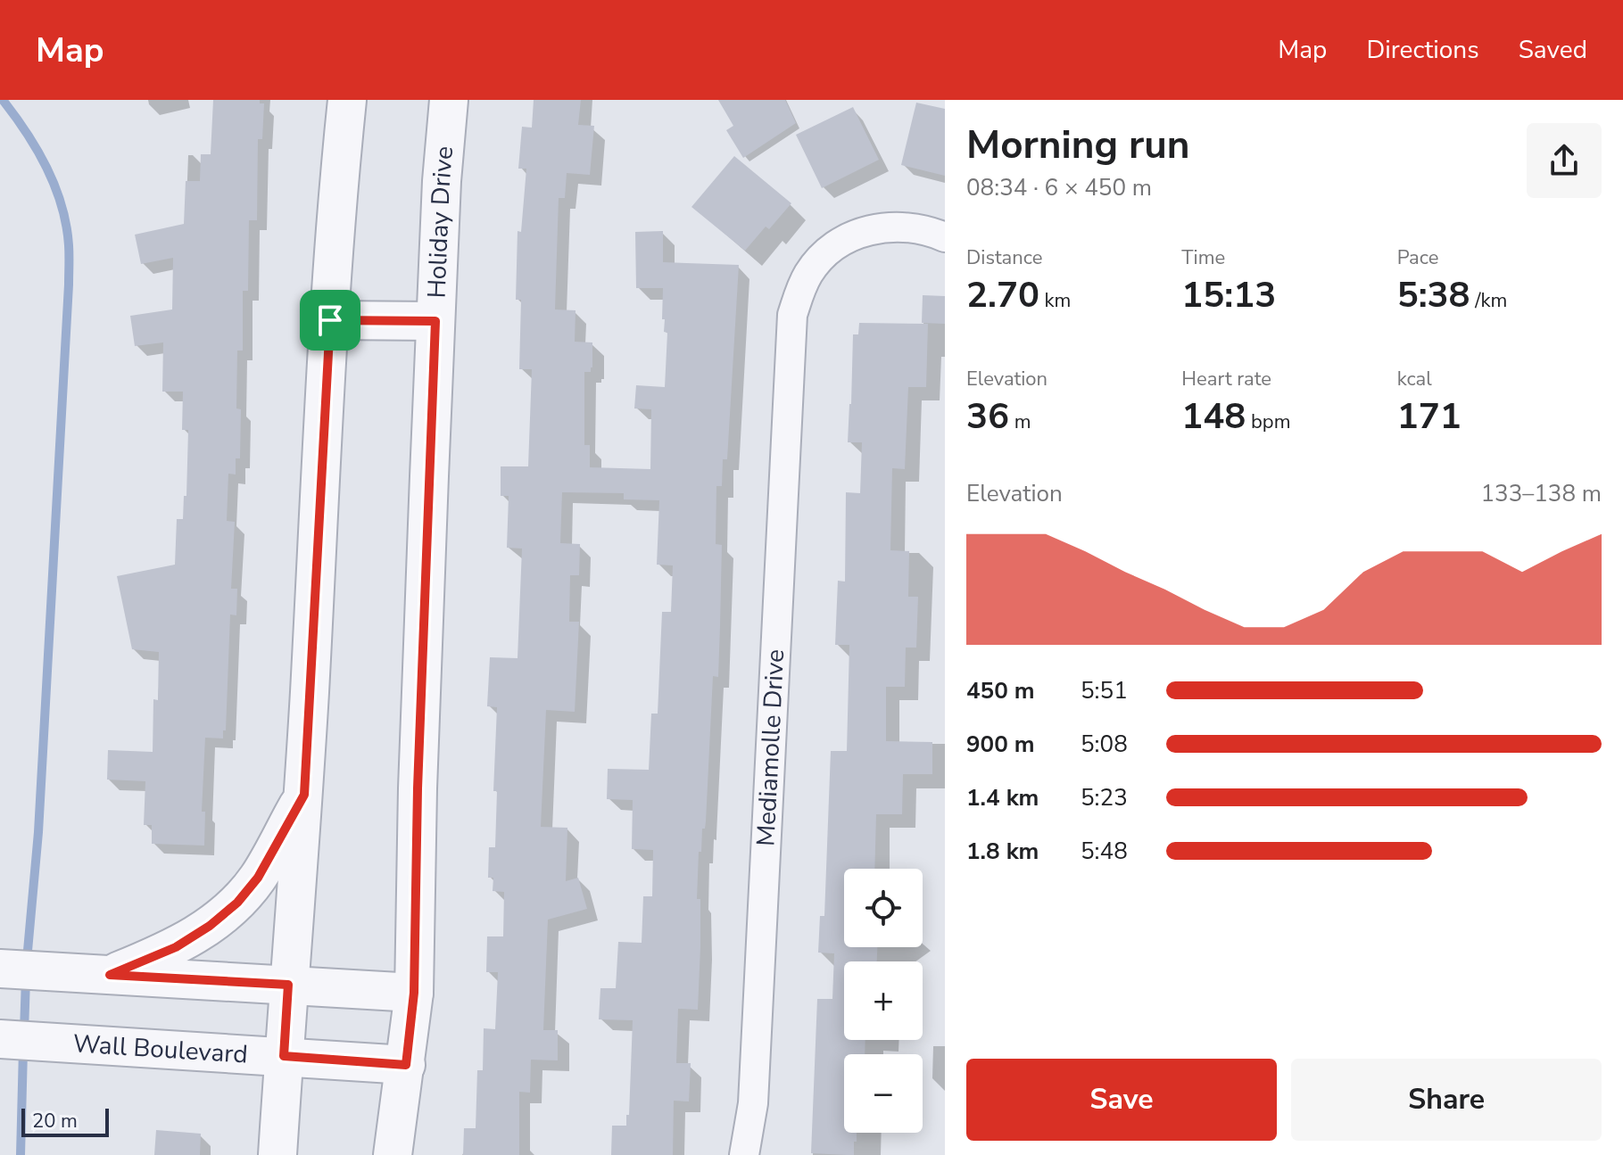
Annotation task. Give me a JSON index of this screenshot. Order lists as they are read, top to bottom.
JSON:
{
  "streets": {
    "street": ["Holiday Drive", "Mediamolle Drive", "Wall Boulevard"]
  },
  "crossings": [
    ["Holiday Drive", "Wall Boulevard"]
  ],
  "scale_bar": "20 m",
  "page": {
    "header": "Map",
    "nav": ["Map", "Directions", "Saved"],
    "heading": ["Morning run", "08:34 · 6 × 450 m"],
    "stats": [
      ["Distance", "2.70 km"],
      ["Time", "15:13"],
      ["Pace", "5:38 /km"],
      ["Elevation", "36 m"],
      ["Heart rate", "148 bpm"],
      ["kcal", "171"]
    ],
    "chart": ["Elevation", "133–138 m"],
    "list": [
      {
        "name": "450 m",
        "note": "5:51"
      },
      {
        "name": "900 m",
        "note": "5:08"
      },
      {
        "name": "1.4 km",
        "note": "5:23"
      },
      {
        "name": "1.8 km",
        "note": "5:48"
      }
    ],
    "map_buttons": ["+", "−"],
    "buttons": ["Save", "Share"],
    "scale": "20 m"
  }
}
